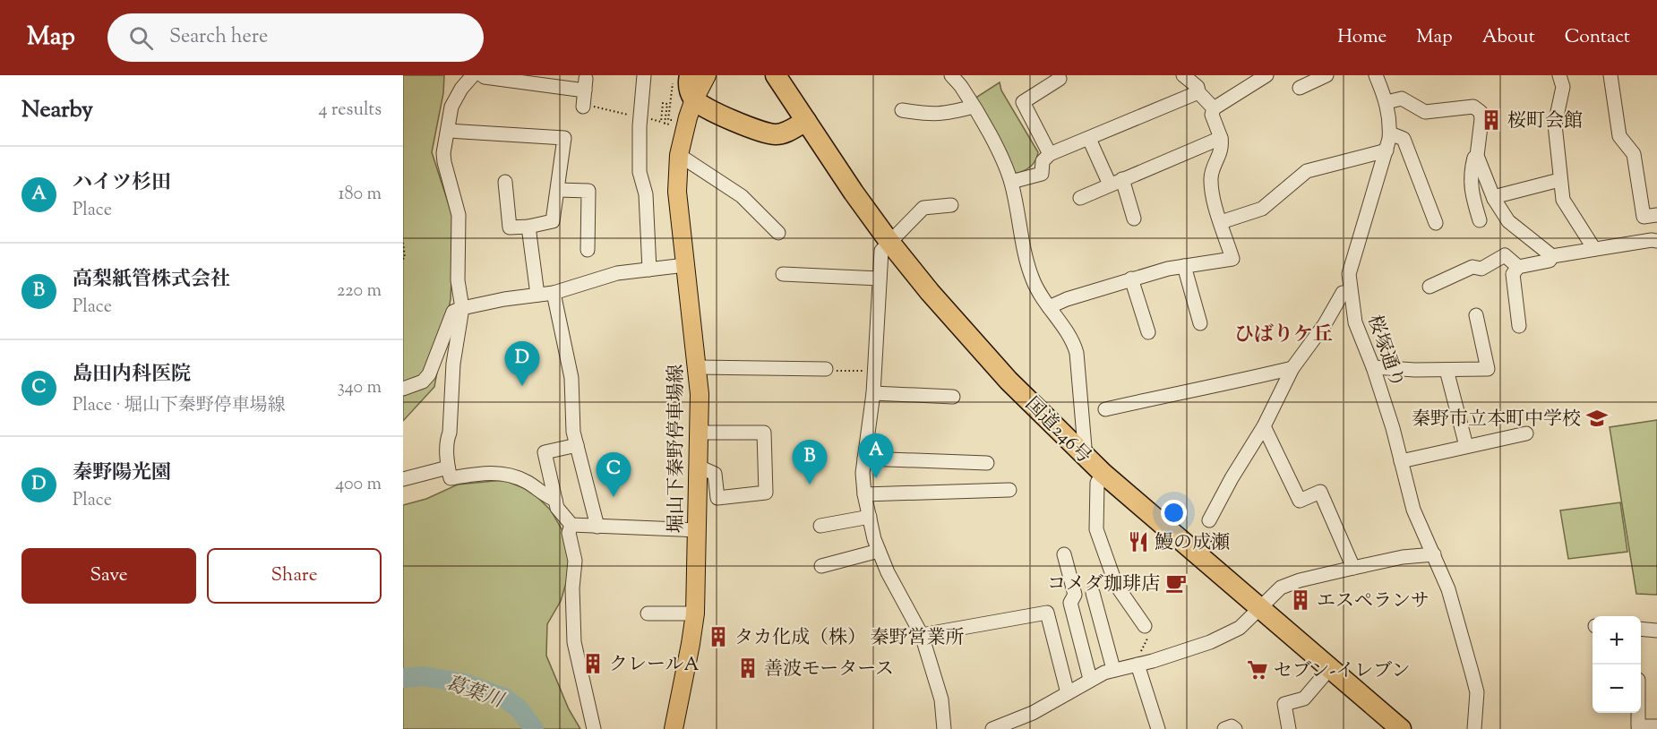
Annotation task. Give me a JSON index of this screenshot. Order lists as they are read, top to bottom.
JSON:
{
  "streets": {
    "highway": ["国道246号"],
    "main road": ["堀山下秦野停車場線"],
    "street": ["桜塚通り"]
  },
  "districts": ["ひばりケ丘"],
  "water": ["葛葉川"],
  "places": {
    "building": [
      "桜町会館",
      "エスペランサ",
      "タカ化成（株） 秦野営業所",
      "クレールA",
      "善波モータース"
    ],
    "school or university": ["秦野市立本町中学校"],
    "restaurant": ["鰻の成瀬"],
    "cafe": ["コメダ珈琲店"],
    "supermarket": ["セブン-イレブン"]
  },
  "page": {
    "header": "Map",
    "search": "Search here",
    "nav": [
      "Home",
      "Map",
      "About",
      "Contact"
    ],
    "heading": ["Nearby", "4 results"],
    "list": [
      {
        "mark": "A",
        "name": "ハイツ杉田",
        "note": "Place",
        "value": "180 m"
      },
      {
        "mark": "B",
        "name": "高梨紙管株式会社",
        "note": "Place",
        "value": "220 m"
      },
      {
        "mark": "C",
        "name": "島田内科医院",
        "note": "Place · 堀山下秦野停車場線",
        "value": "340 m"
      },
      {
        "mark": "D",
        "name": "秦野陽光園",
        "note": "Place",
        "value": "400 m"
      }
    ],
    "pins": [
      "D",
      "A",
      "B",
      "C"
    ],
    "buttons": ["Save", "Share"],
    "map_buttons": ["+", "−"]
  }
}
